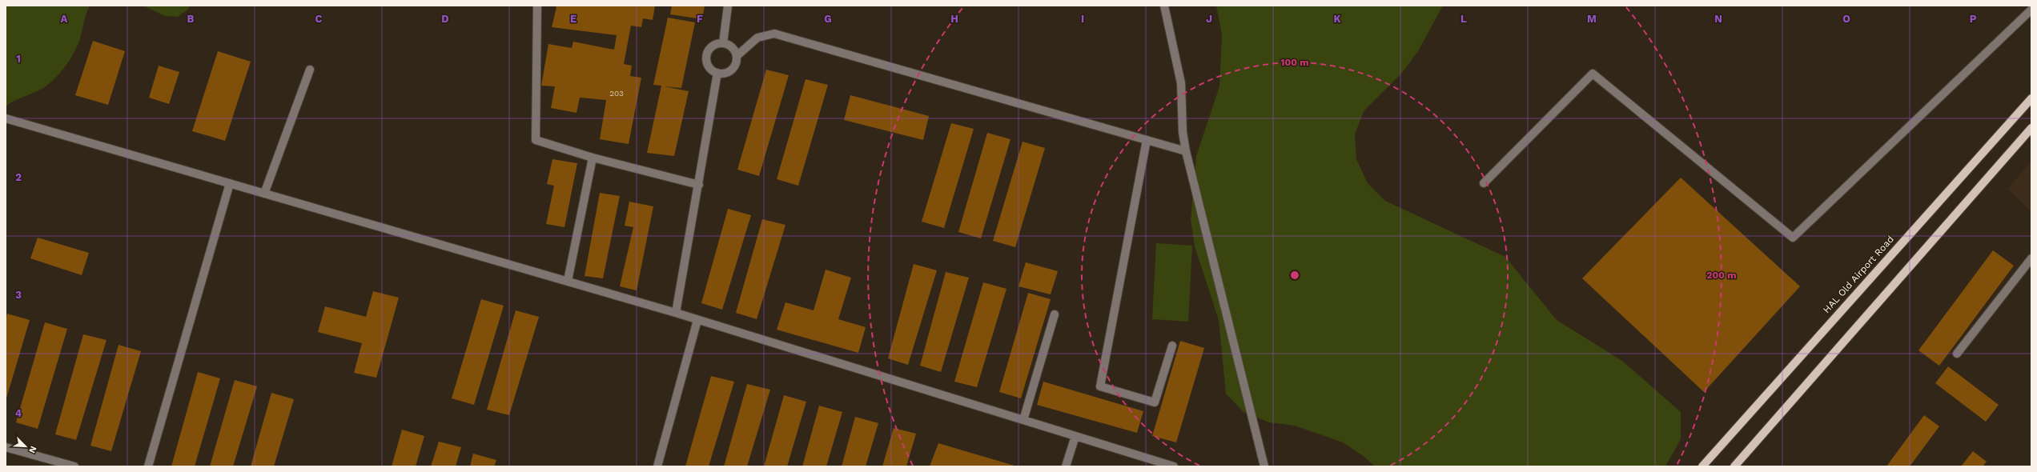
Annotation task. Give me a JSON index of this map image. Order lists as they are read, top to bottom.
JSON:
{
  "streets": {
    "main road": ["HAL Old Airport Road"]
  },
  "house_numbers": ["203"],
  "north": "bottom right",
  "grid": {
    "columns": [
      "A",
      "B",
      "C",
      "D",
      "E",
      "F",
      "G",
      "H",
      "I",
      "J",
      "K",
      "L",
      "M",
      "N",
      "O",
      "P"
    ],
    "rows": [
      "1",
      "2",
      "3",
      "4"
    ]
  },
  "rings": ["100 m", "200 m"]
}
